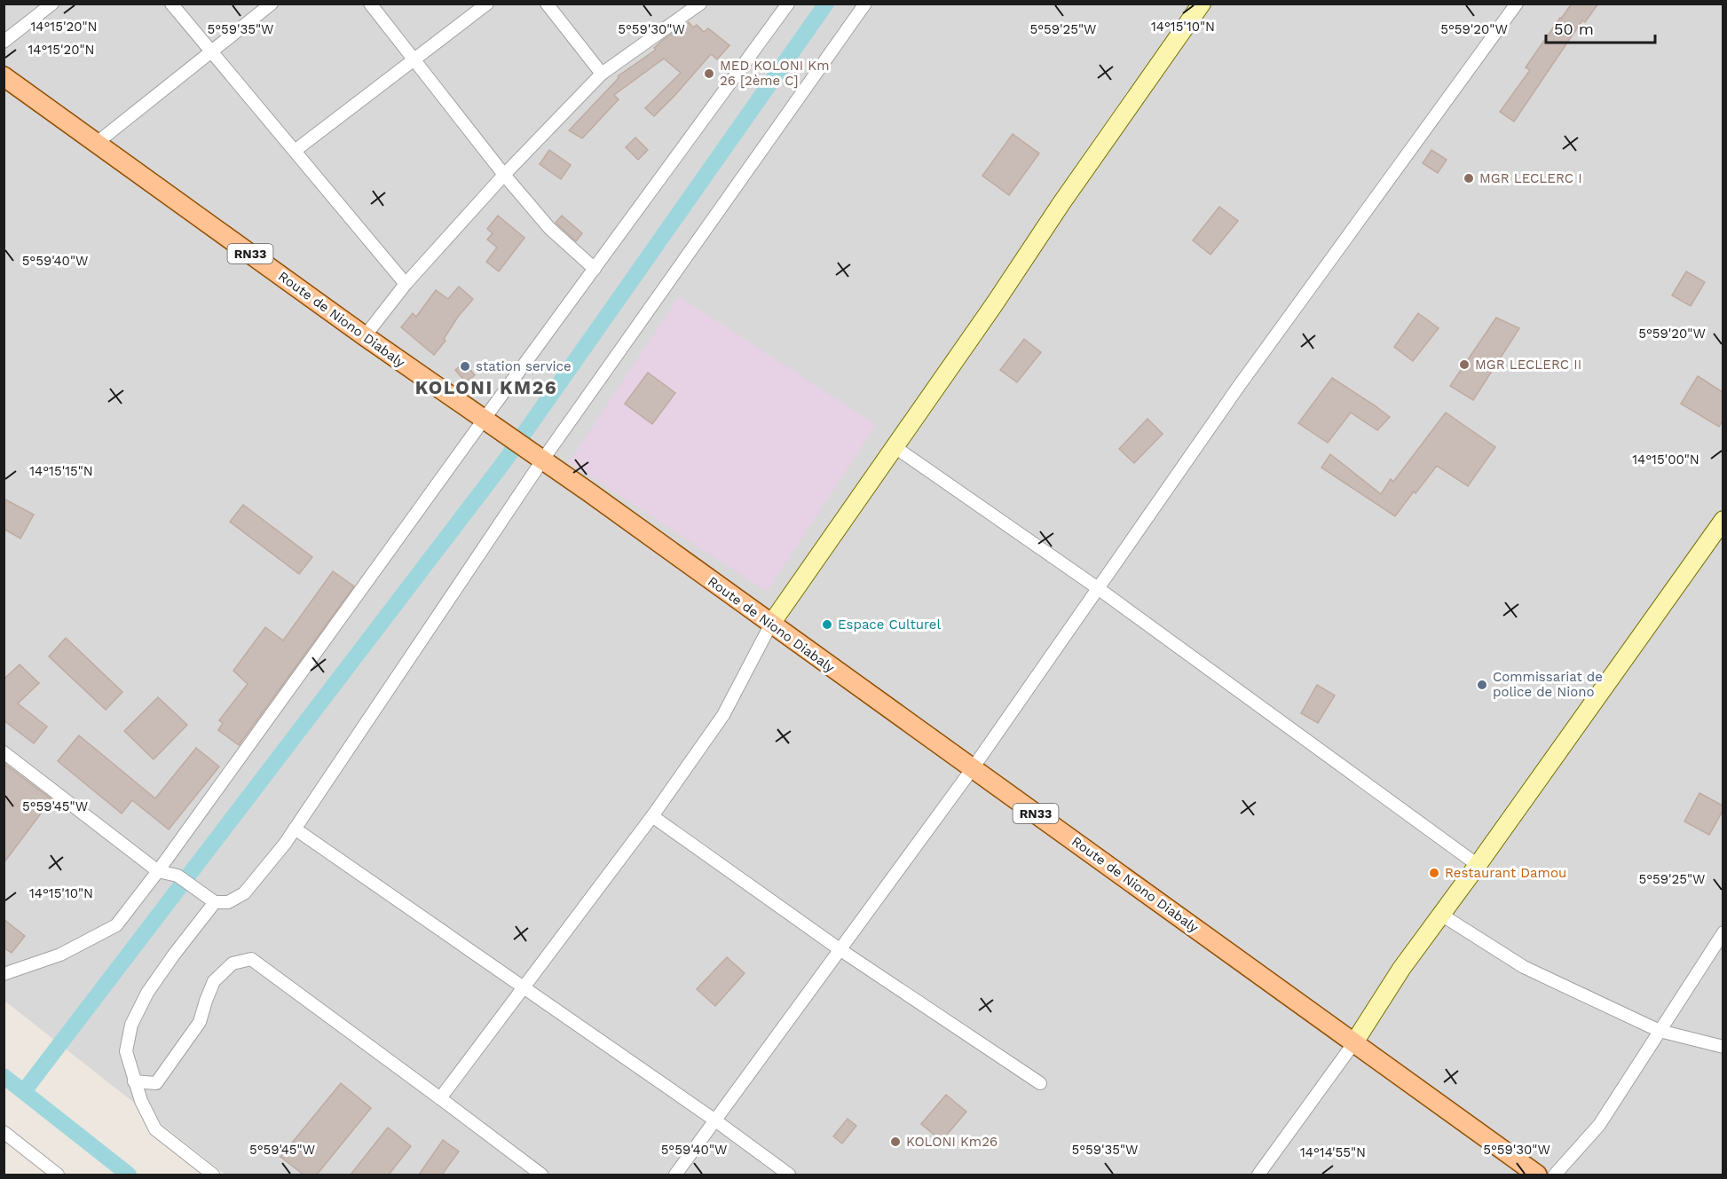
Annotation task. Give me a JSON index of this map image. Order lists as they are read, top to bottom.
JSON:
{
  "streets": {
    "main road": ["RN33", "Route de Niono Diabaly"]
  },
  "districts": ["KOLONI KM26"],
  "places": [
    "MED KOLONI Km 26 [2ème C]",
    "MGR LECLERC I",
    "MGR LECLERC II",
    "station service",
    "Espace Culturel",
    "Commissariat de police de Niono",
    "Restaurant Damou",
    "KOLONI Km26"
  ],
  "scale_bar": "50 m",
  "coordinates": [
    "14°15'20\"N",
    "14°15'10\"N",
    "5°59'35\"W",
    "5°59'30\"W",
    "5°59'25\"W",
    "5°59'20\"W",
    "5°59'40\"W",
    "14°15'00\"N",
    "14°15'15\"N",
    "5°59'45\"W",
    "14°14'55\"N"
  ]
}
